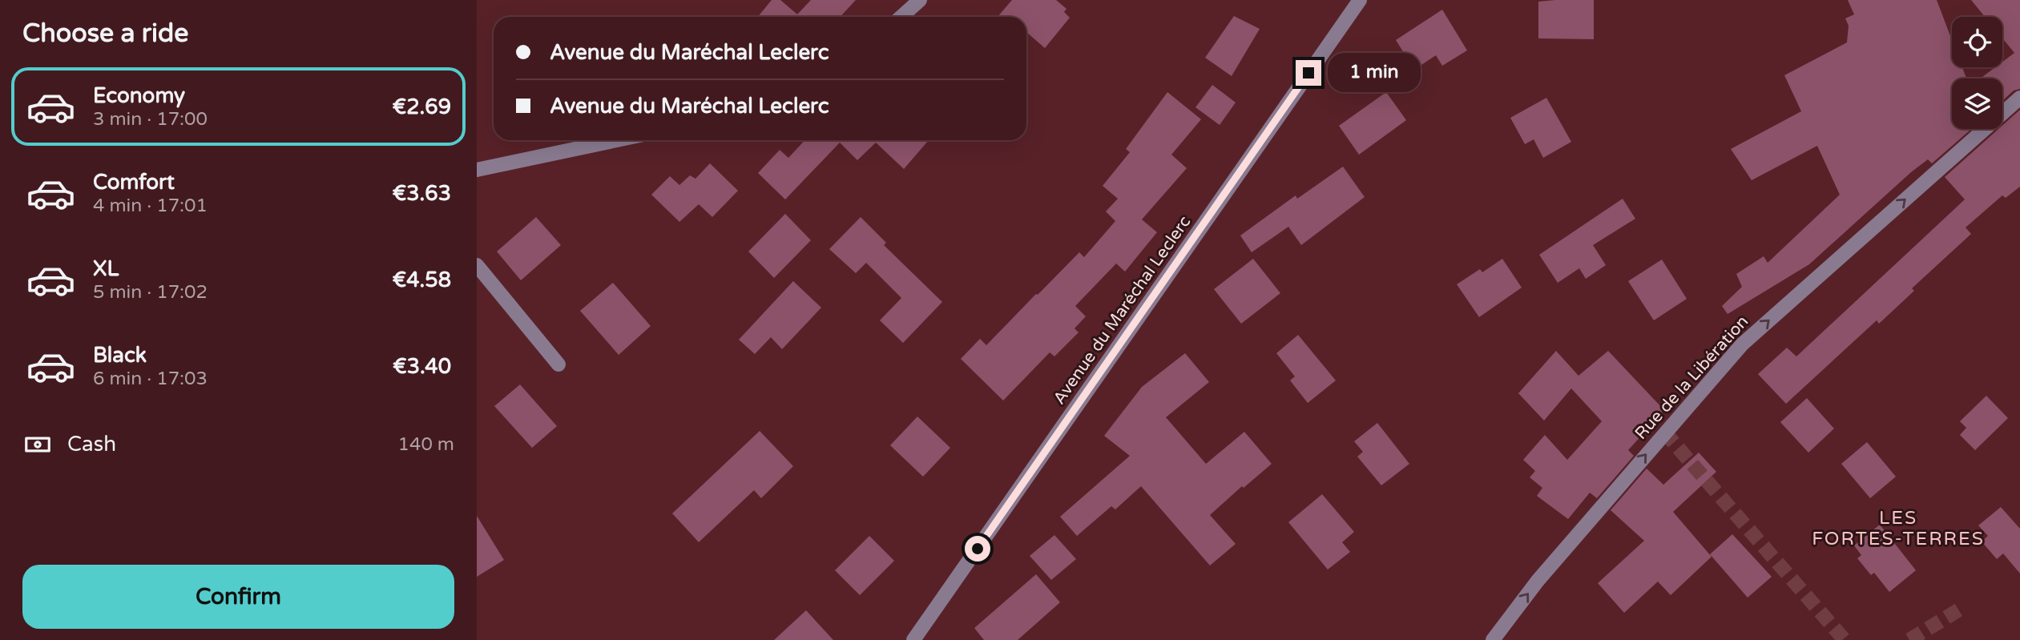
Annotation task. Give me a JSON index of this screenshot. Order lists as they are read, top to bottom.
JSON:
{
  "streets": {
    "street": ["Avenue du Maréchal Leclerc", "Rue de la Libération"]
  },
  "one_way": ["Rue de la Libération"],
  "districts": ["LES FORTES-TERRES"],
  "page": {
    "heading": "Choose a ride",
    "banner": ["Avenue du Maréchal Leclerc", "Avenue du Maréchal Leclerc"],
    "bubble": "1 min",
    "list": [
      {
        "name": "Economy",
        "note": "3 min · 17:00",
        "value": "€2.69"
      },
      {
        "name": "Comfort",
        "note": "4 min · 17:01",
        "value": "€3.63"
      },
      {
        "name": "XL",
        "note": "5 min · 17:02",
        "value": "€4.58"
      },
      {
        "name": "Black",
        "note": "6 min · 17:03",
        "value": "€3.40"
      }
    ],
    "pay": ["Cash", "140 m"],
    "buttons": "Confirm"
  }
}
